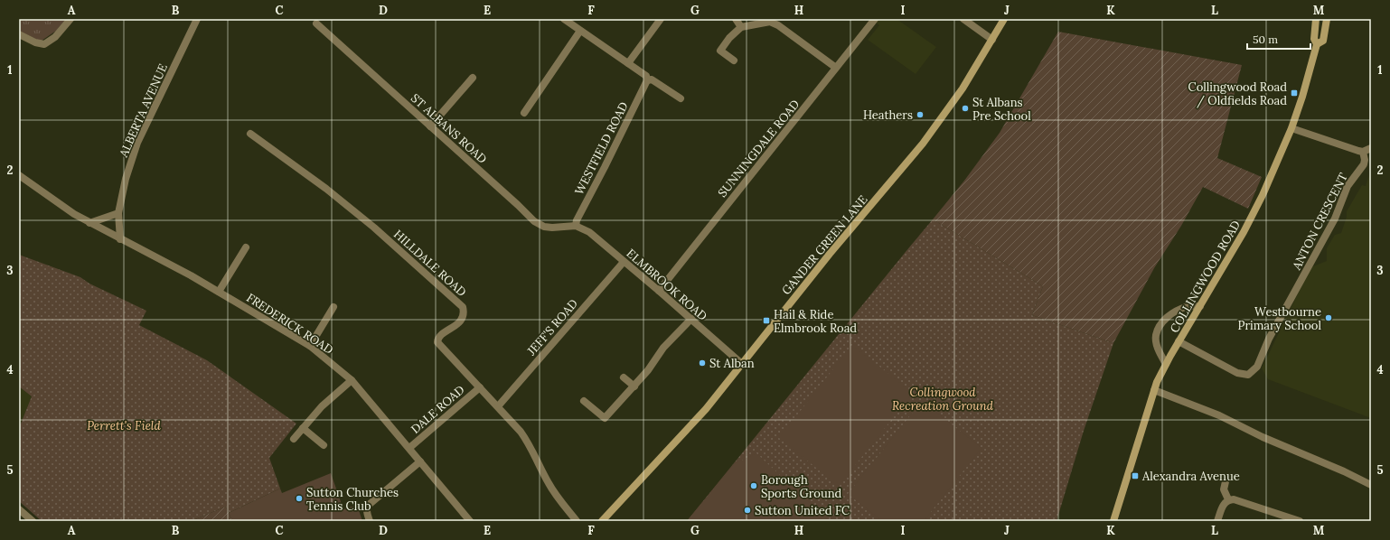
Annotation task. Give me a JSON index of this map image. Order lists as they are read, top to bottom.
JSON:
{
  "streets": {
    "street": [
      "ALBERTA AVENUE",
      "ST ALBANS ROAD",
      "WESTFIELD ROAD",
      "SUNNINGDALE ROAD",
      "ANTON CRESCENT",
      "GANDER GREEN LANE",
      "HILLDALE ROAD",
      "COLLINGWOOD ROAD",
      "ELMBROOK ROAD",
      "FREDERICK ROAD",
      "JEFF'S ROAD",
      "DALE ROAD"
    ]
  },
  "crossings": [
    ["ALBERTA AVENUE", "FREDERICK ROAD"],
    ["ST ALBANS ROAD", "WESTFIELD ROAD"],
    ["ST ALBANS ROAD", "ELMBROOK ROAD"],
    ["WESTFIELD ROAD", "ELMBROOK ROAD"],
    ["SUNNINGDALE ROAD", "ELMBROOK ROAD"],
    ["ANTON CRESCENT", "COLLINGWOOD ROAD"],
    ["GANDER GREEN LANE", "ELMBROOK ROAD"],
    ["HILLDALE ROAD", "JEFF'S ROAD"],
    ["HILLDALE ROAD", "DALE ROAD"],
    ["ELMBROOK ROAD", "JEFF'S ROAD"],
    ["FREDERICK ROAD", "DALE ROAD"]
  ],
  "parks": ["Collingwood Recreation Ground", "Perrett's Field"],
  "places": {
    "transit": ["Collingwood Road / Oldfields Road", "Hail & Ride Elmbrook Road", "Alexandra Avenue"],
    "other": [
      "St Albans Pre School",
      "Heathers",
      "Westbourne Primary School",
      "St Alban",
      "Borough Sports Ground",
      "Sutton Churches Tennis Club",
      "Sutton United FC"
    ]
  },
  "scale_bar": "50 m",
  "grid": {
    "columns": [
      "A",
      "B",
      "C",
      "D",
      "E",
      "F",
      "G",
      "H",
      "I",
      "J",
      "K",
      "L",
      "M"
    ],
    "rows": [
      "1",
      "2",
      "3",
      "4",
      "5"
    ]
  }
}
